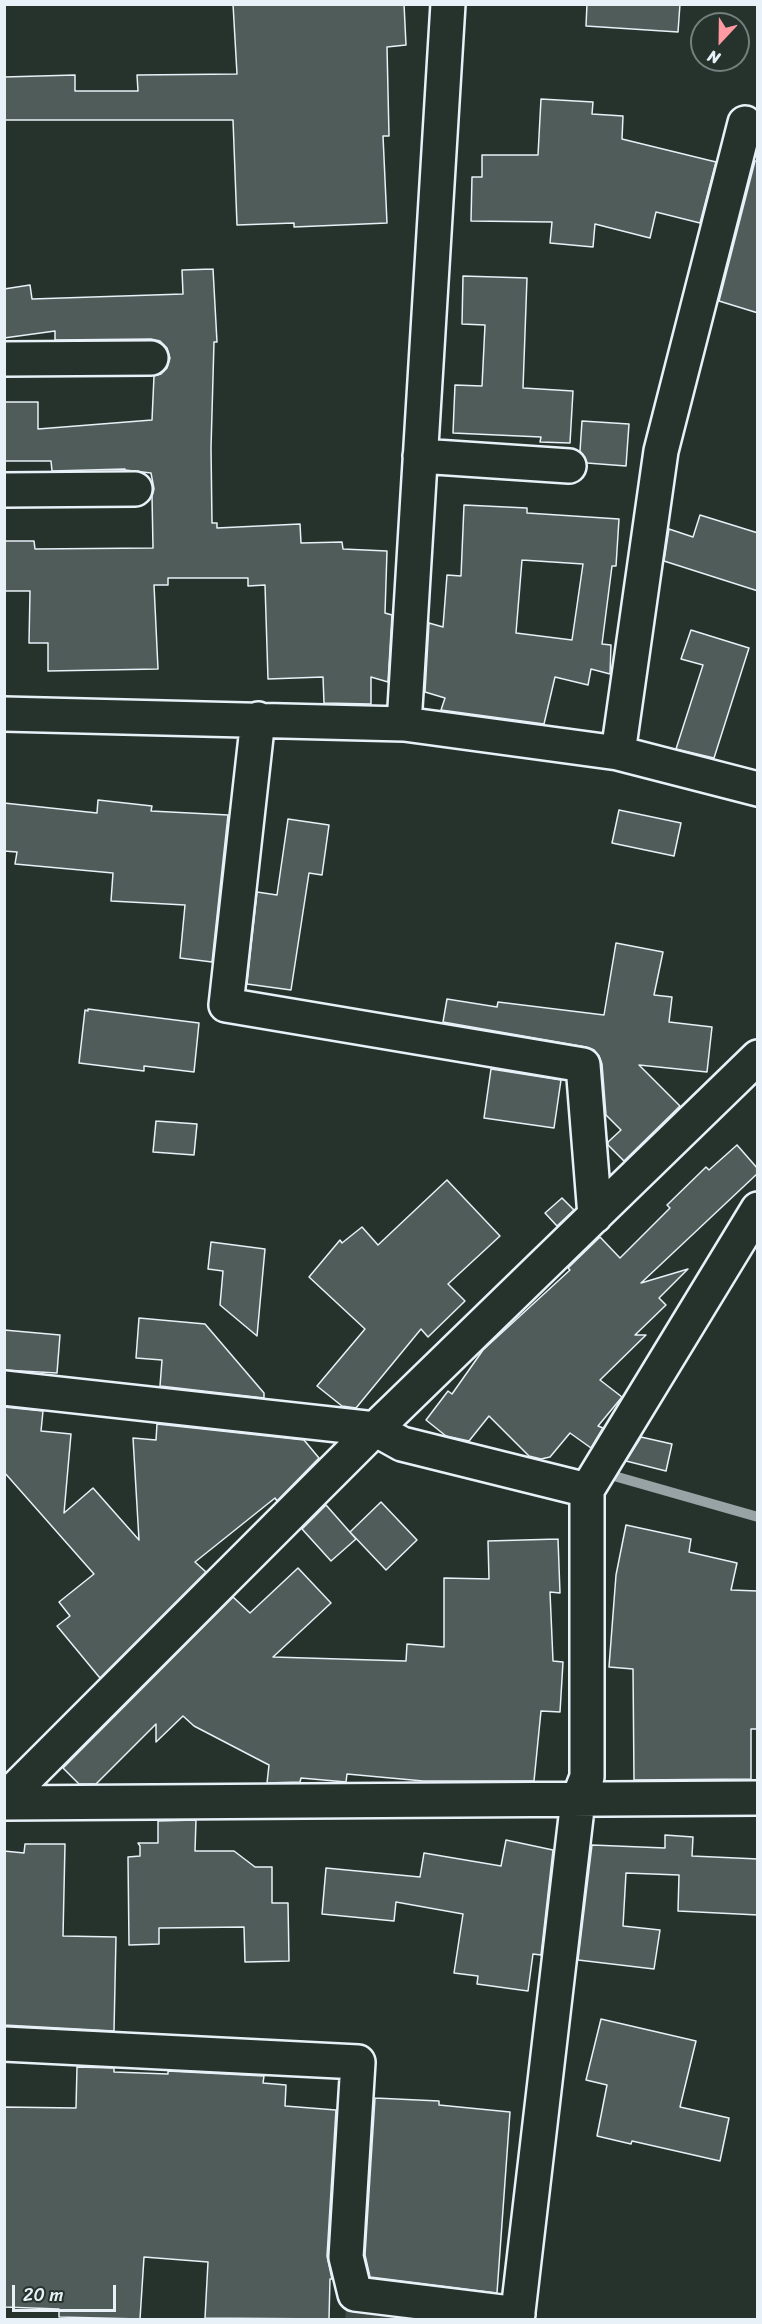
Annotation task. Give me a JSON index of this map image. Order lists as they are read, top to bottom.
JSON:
{
  "scale_bar": "20 m",
  "north": "bottom"
}
